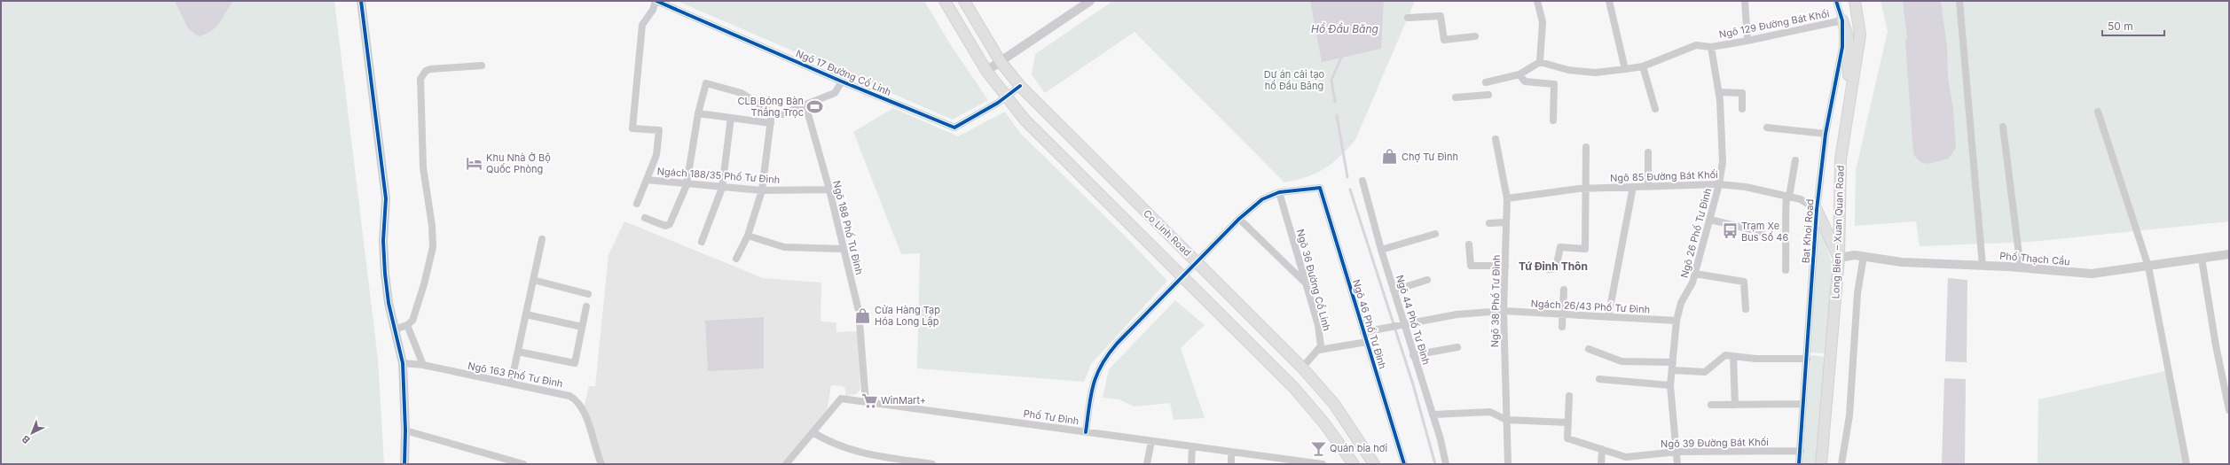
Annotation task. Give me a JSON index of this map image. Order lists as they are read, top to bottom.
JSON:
{
  "streets": {
    "main road": ["Long Bien – Xuan Quan Road", "Co Linh Road"],
    "street": [
      "Ngõ 129 Đường Bát Khối",
      "Ngõ 17 Đường Cổ Linh",
      "Ngách 188/35 Phố Tư Đình",
      "Ngõ 85 Đường Bát Khối",
      "Ngõ 188 Phố Tư Đình",
      "Bat Khoi Road",
      "Ngõ 26 Phố Tư Đình",
      "Phố Thạch Cầu",
      "Ngõ 36 Đường Cổ Linh",
      "Ngõ 38 Phố Tư Đình",
      "Ngách 26/43 Phố Tư Đình",
      "Ngõ 44 Phố Tư Đình",
      "Ngõ 46 Phố Tư Đình",
      "Ngõ 163 Phố Tư Đình",
      "Phố Tư Đình",
      "Ngõ 39 Đường Bát Khối"
    ]
  },
  "crossings": [
    ["Ngõ 129 Đường Bát Khối", "Bat Khoi Road"],
    ["Ngõ 129 Đường Bát Khối", "Ngõ 26 Phố Tư Đình"],
    ["Ngõ 17 Đường Cổ Linh", "Ngách 188/35 Phố Tư Đình"],
    ["Ngõ 17 Đường Cổ Linh", "Co Linh Road"],
    ["Ngách 188/35 Phố Tư Đình", "Ngõ 188 Phố Tư Đình"],
    ["Ngõ 85 Đường Bát Khối", "Bat Khoi Road"],
    ["Ngõ 85 Đường Bát Khối", "Ngõ 26 Phố Tư Đình"],
    ["Ngõ 85 Đường Bát Khối", "Ngõ 38 Phố Tư Đình"],
    ["Ngõ 188 Phố Tư Đình", "Phố Tư Đình"],
    ["Bat Khoi Road", "Ngõ 39 Đường Bát Khối"],
    ["Long Bien – Xuan Quan Road", "Phố Thạch Cầu"],
    ["Ngõ 26 Phố Tư Đình", "Ngách 26/43 Phố Tư Đình"],
    ["Ngõ 26 Phố Tư Đình", "Ngõ 39 Đường Bát Khối"],
    ["Ngõ 36 Đường Cổ Linh", "Ngõ 46 Phố Tư Đình"],
    ["Ngõ 38 Phố Tư Đình", "Ngách 26/43 Phố Tư Đình"],
    ["Ngách 26/43 Phố Tư Đình", "Ngõ 44 Phố Tư Đình"],
    ["Ngách 26/43 Phố Tư Đình", "Ngõ 46 Phố Tư Đình"]
  ],
  "districts": ["Tứ Đỉnh Thôn"],
  "water": ["Hồ Đầu Băng"],
  "parks": ["Dự án cải tạo hồ Đầu Băng"],
  "places": {
    "sports": ["CLB Bóng Bàn Thắng Trọc"],
    "shop": ["Chợ Tư Đình", "Cửa Hàng Tạp Hóa Long Lập"],
    "hotel": ["Khu Nhà Ở Bộ Quốc Phòng"],
    "bus stop": ["Trạm Xe Bus Số 46"],
    "supermarket": ["WinMart+"],
    "bar": ["Quán bia hơi"]
  },
  "scale_bar": "50 m",
  "north": "bottom left"
}
